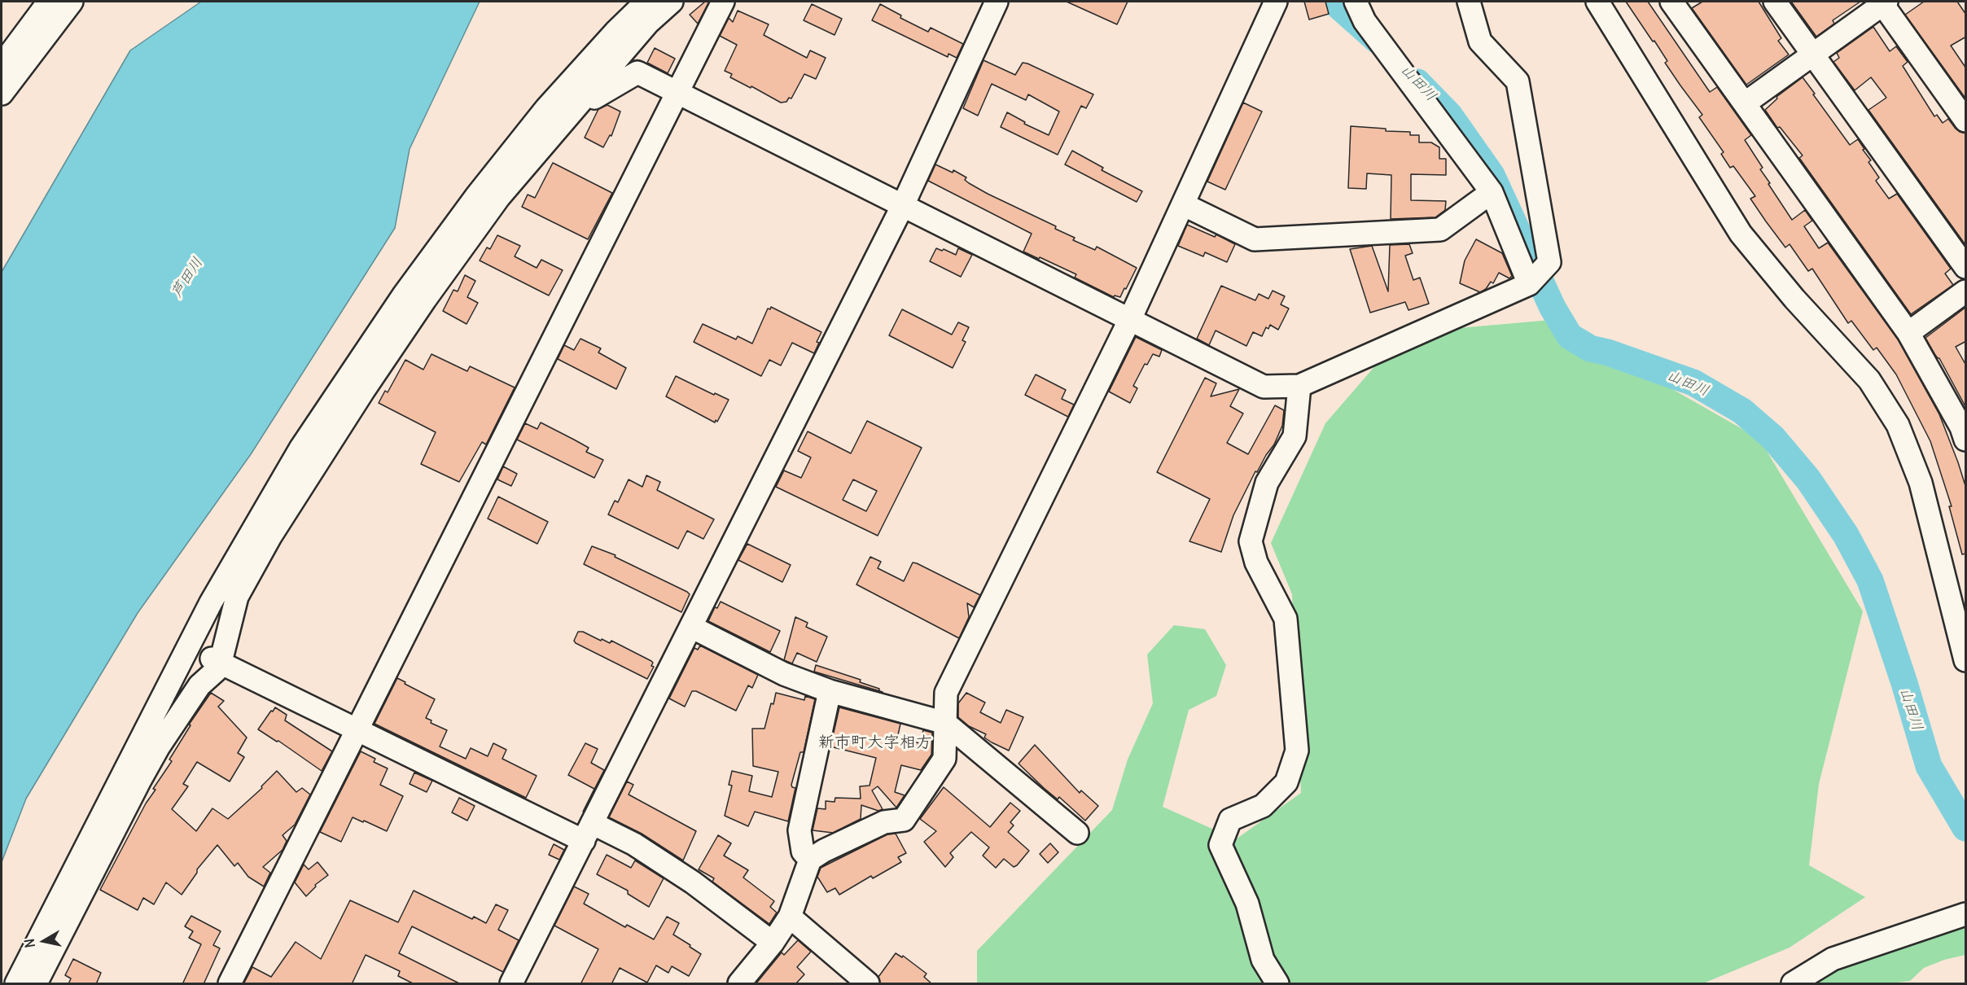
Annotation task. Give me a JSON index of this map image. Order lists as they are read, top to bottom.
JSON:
{
  "districts": ["新市町大字相方"],
  "water": ["山田川", "芦田川"],
  "north": "left"
}
